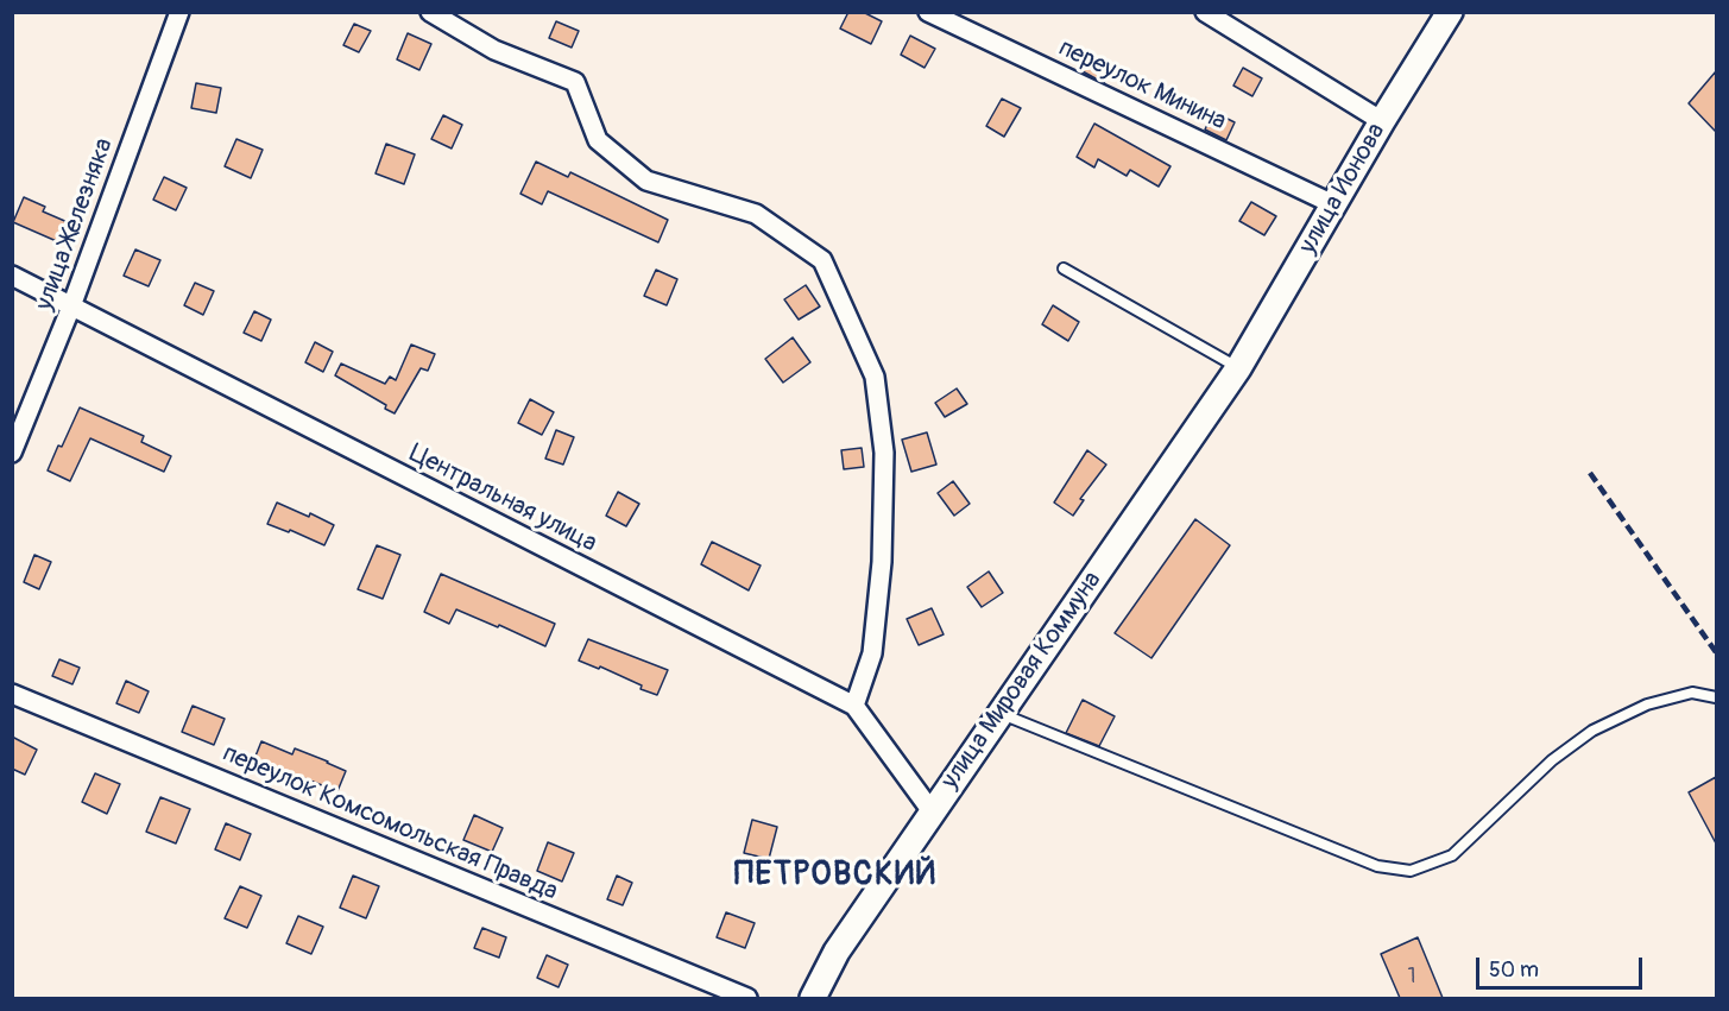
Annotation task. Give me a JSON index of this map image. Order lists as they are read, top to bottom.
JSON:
{
  "streets": {
    "main road": ["улица Ионова", "улица Мировая Коммуна"],
    "street": [
      "переулок Минина",
      "улица Железняка",
      "Центральная улица",
      "переулок Комсомольская Правда"
    ]
  },
  "crossings": [
    ["переулок Минина", "улица Ионова"],
    ["улица Ионова", "улица Мировая Коммуна"],
    ["улица Железняка", "Центральная улица"],
    ["Центральная улица", "улица Мировая Коммуна"]
  ],
  "districts": ["ПЕТРОВСКИЙ"],
  "house_numbers": ["1"],
  "scale_bar": "50 m"
}
